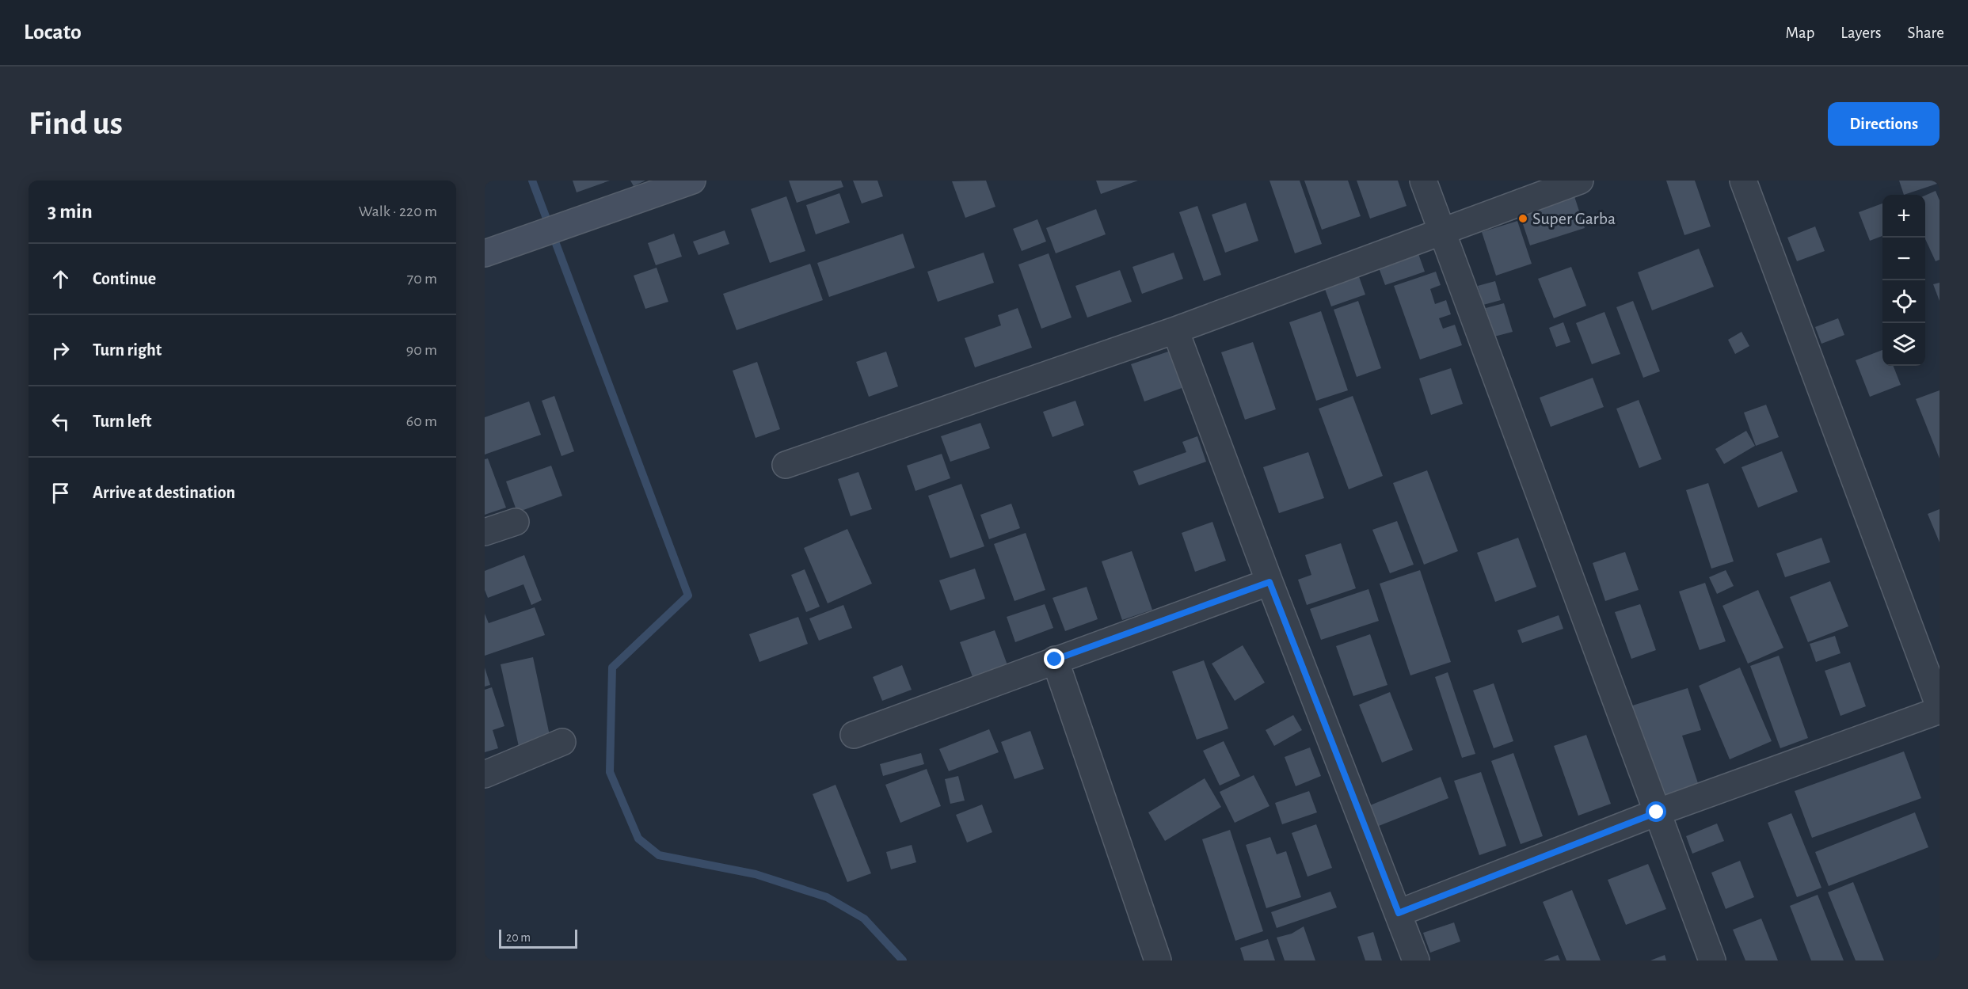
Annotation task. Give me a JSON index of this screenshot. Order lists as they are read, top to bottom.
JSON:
{
  "places": ["Super Garba"],
  "scale_bar": "20 m",
  "page": {
    "header": "Locato",
    "nav": ["Map", "Layers", "Share"],
    "buttons": "Directions",
    "title": "Find us",
    "heading": ["3 min", "Walk · 220 m"],
    "map_buttons": ["+", "−"],
    "list": [
      ["Continue", "70 m"],
      ["Turn right", "90 m"],
      ["Turn left", "60 m"],
      "Arrive at destination"
    ],
    "scale": "20 m"
  }
}
